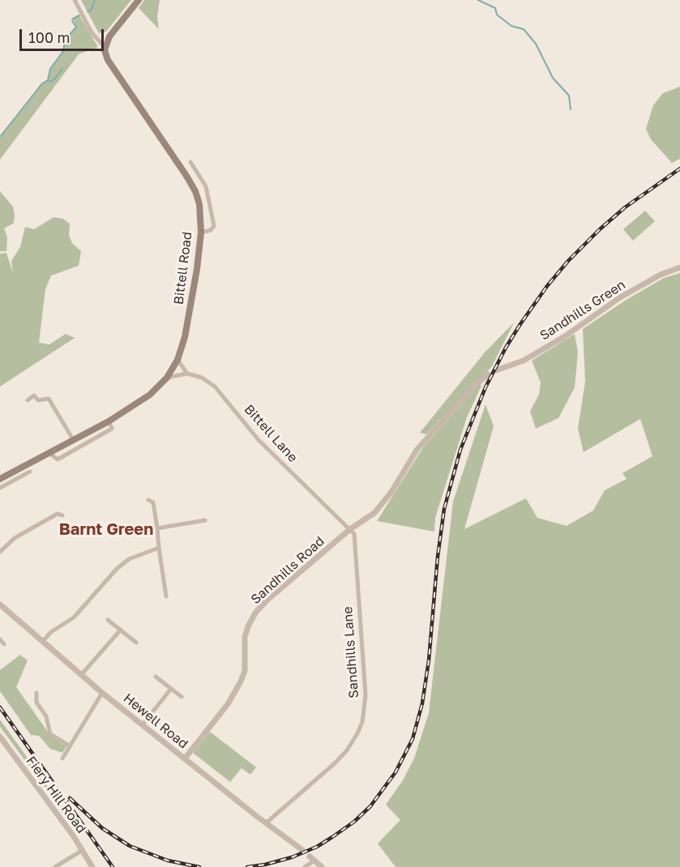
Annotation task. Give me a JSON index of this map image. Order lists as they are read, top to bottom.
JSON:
{
  "streets": {
    "main road": ["Bittell Road"],
    "street": [
      "Sandhills Green",
      "Bittell Lane",
      "Sandhills Road",
      "Sandhills Lane",
      "Hewell Road",
      "Fiery Hill Road"
    ]
  },
  "crossings": [
    ["Bittell Lane", "Sandhills Road"],
    ["Bittell Lane", "Sandhills Lane"],
    ["Sandhills Road", "Sandhills Lane"],
    ["Sandhills Road", "Hewell Road"],
    ["Sandhills Lane", "Hewell Road"]
  ],
  "districts": ["Barnt Green"],
  "scale_bar": "100 m"
}
